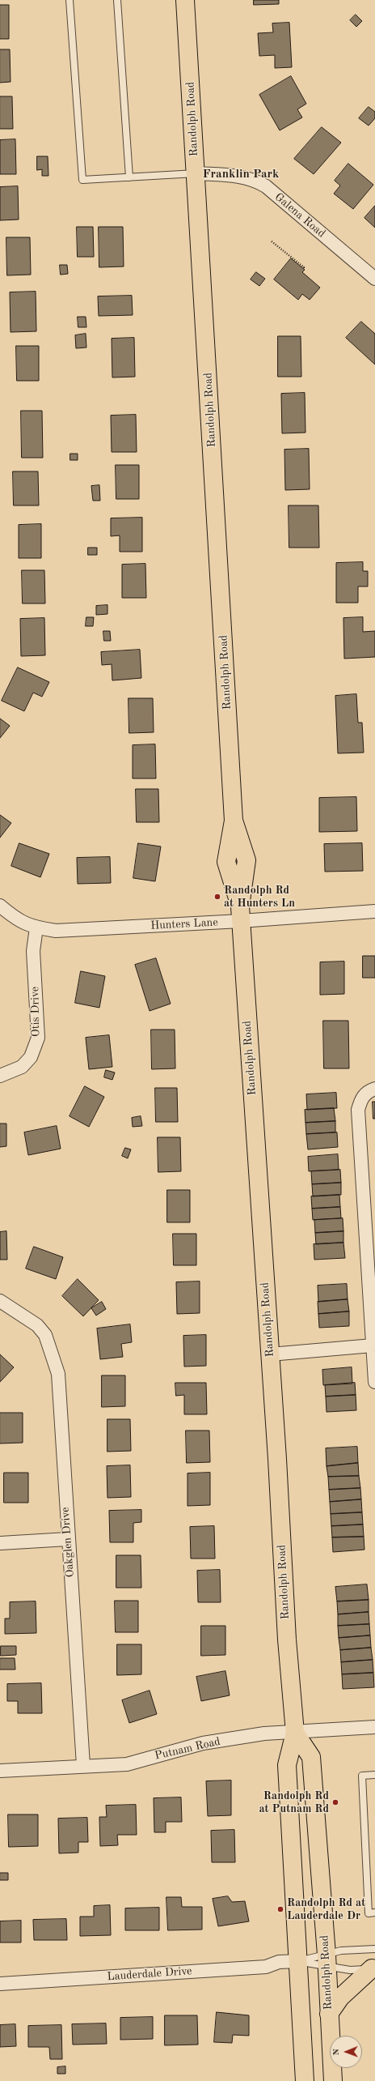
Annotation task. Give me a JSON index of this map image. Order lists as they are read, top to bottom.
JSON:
{
  "streets": {
    "main road": ["Randolph Road"],
    "street": [
      "Galena Road",
      "Hunters Lane",
      "Otis Drive",
      "Oakglen Drive",
      "Putnam Road",
      "Lauderdale Drive"
    ]
  },
  "crossings": [
    ["Randolph Road", "Galena Road"],
    ["Randolph Road", "Hunters Lane"],
    ["Randolph Road", "Putnam Road"],
    ["Randolph Road", "Lauderdale Drive"],
    ["Hunters Lane", "Otis Drive"],
    ["Oakglen Drive", "Putnam Road"]
  ],
  "districts": ["Franklin Park"],
  "places": ["Randolph Rd at Hunters Ln", "Randolph Rd at Putnam Rd", "Randolph Rd at Lauderdale Dr"],
  "north": "left"
}
